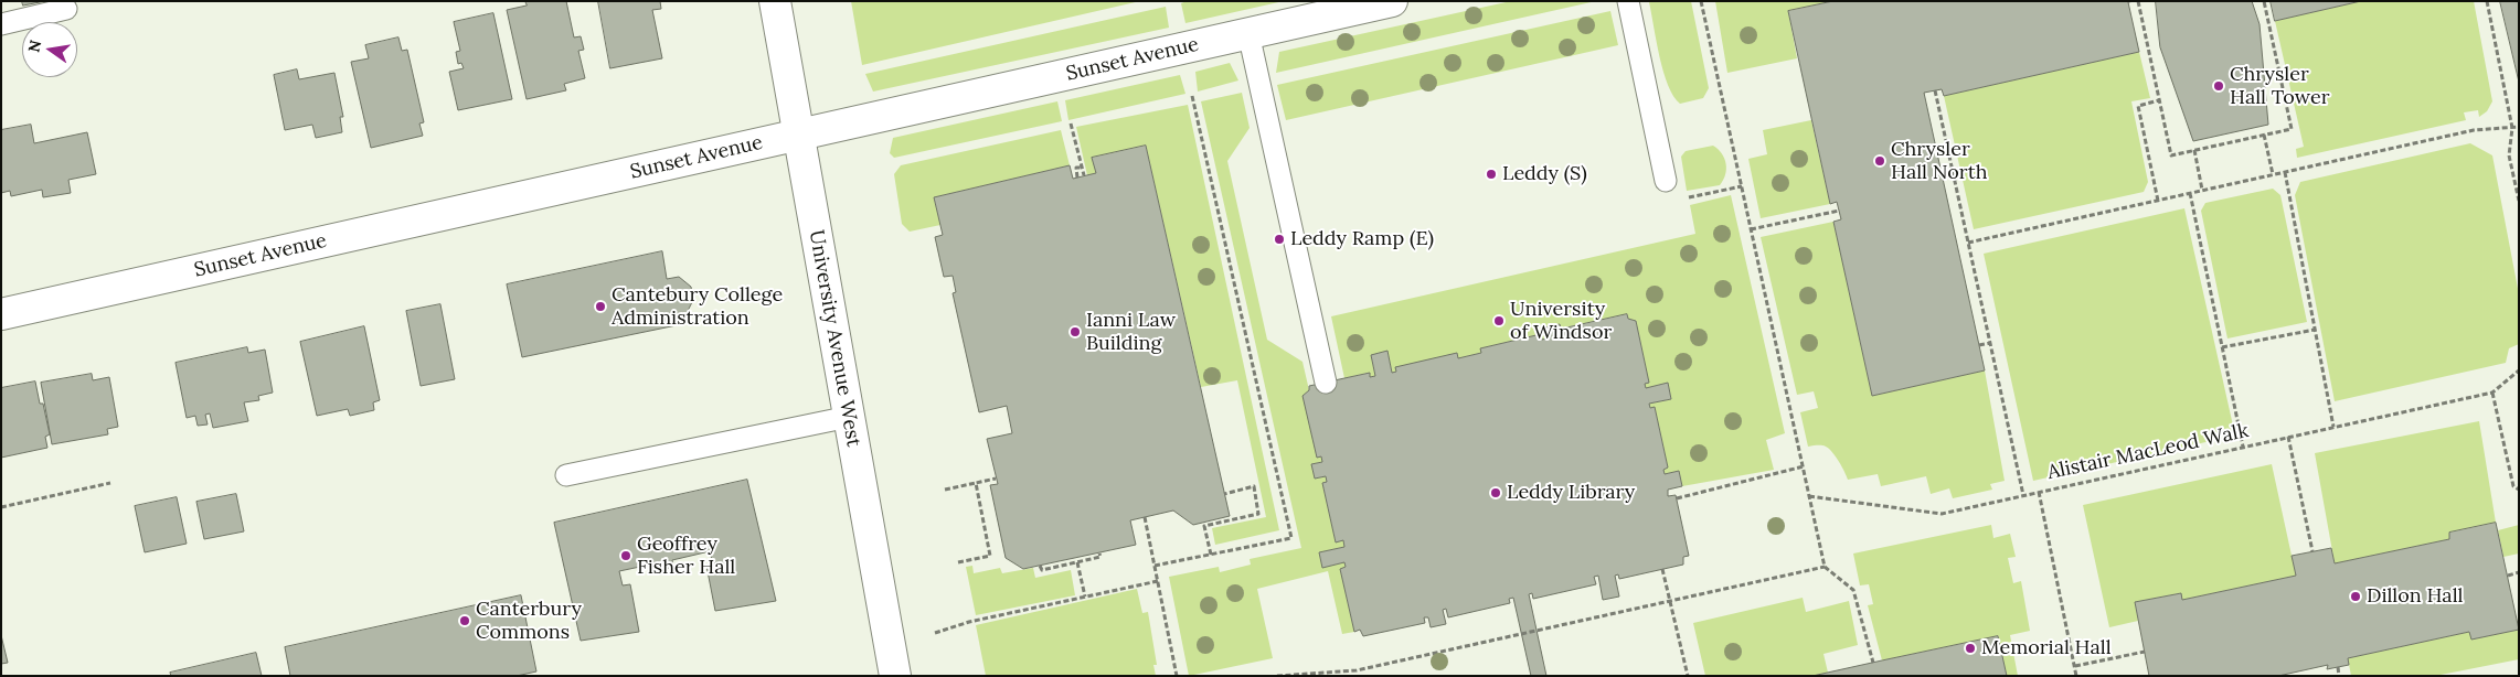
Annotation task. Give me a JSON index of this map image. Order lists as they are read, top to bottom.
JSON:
{
  "streets": {
    "street": ["Sunset Avenue", "University Avenue West"],
    "path": ["Alistair MacLeod Walk"]
  },
  "crossings": [
    ["Sunset Avenue", "University Avenue West"]
  ],
  "places": [
    "Chrysler Hall Tower",
    "Chrysler Hall North",
    "Leddy (S)",
    "Leddy Ramp (E)",
    "Cantebury College Administration",
    "University of Windsor",
    "Ianni Law Building",
    "Leddy Library",
    "Geoffrey Fisher Hall",
    "Dillon Hall",
    "Canterbury Commons",
    "Memorial Hall"
  ],
  "north": "left"
}
